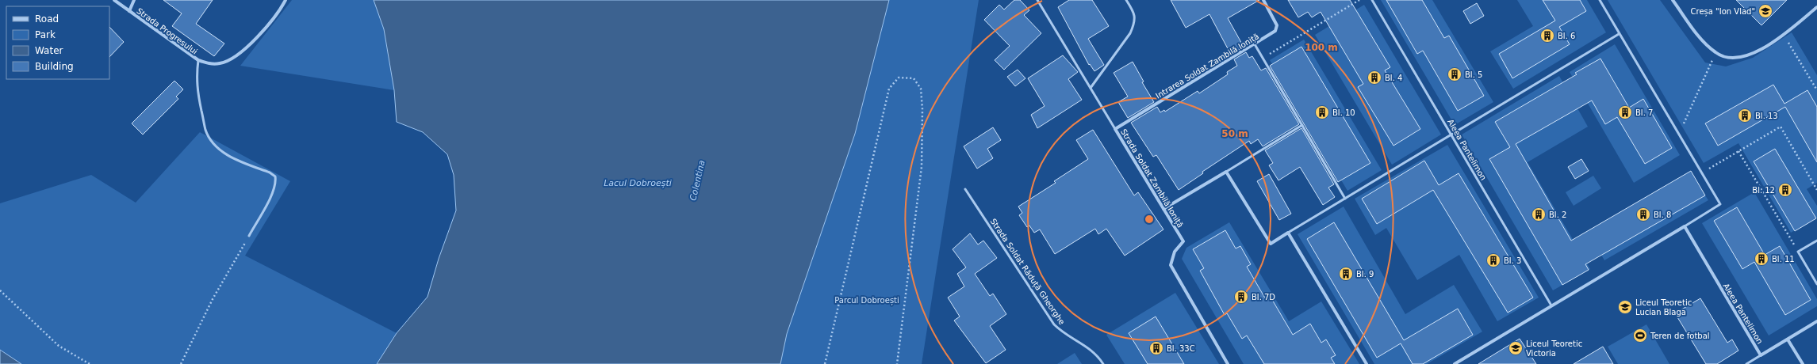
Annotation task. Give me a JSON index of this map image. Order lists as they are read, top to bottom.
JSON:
{
  "streets": {
    "street": [
      "Strada Progresului",
      "Intrarea Soldat Zambilă Ioniță",
      "Aleea Pantelimon",
      "Strada Soldat Zambilă Ioniță"
    ],
    "lane": ["Strada Soldat Răduță Gheorghe"]
  },
  "crossings": [
    ["Intrarea Soldat Zambilă Ioniță", "Strada Soldat Zambilă Ioniță"]
  ],
  "water": ["Colentina", "Lacul Dobroești"],
  "parks": ["Parcul Dobroești"],
  "places": {
    "school or university": ["Creșa \"Ion Vlad\"", "Liceul Teoretic Lucian Blaga", "Liceul Teoretic Victoria"],
    "building": [
      "Bl. 6",
      "Bl. 5",
      "Bl. 4",
      "Bl. 10",
      "Bl. 7",
      "Bl. 13",
      "Bl. 12",
      "Bl. 2",
      "Bl. 8",
      "Bl. 11",
      "Bl. 3",
      "Bl. 9",
      "Bl. 7D",
      "Bl. 33C"
    ],
    "sports": ["Teren de fotbal"]
  },
  "legend": [
    "Road",
    "Park",
    "Water",
    "Building"
  ],
  "rings": ["100 m", "50 m"]
}
